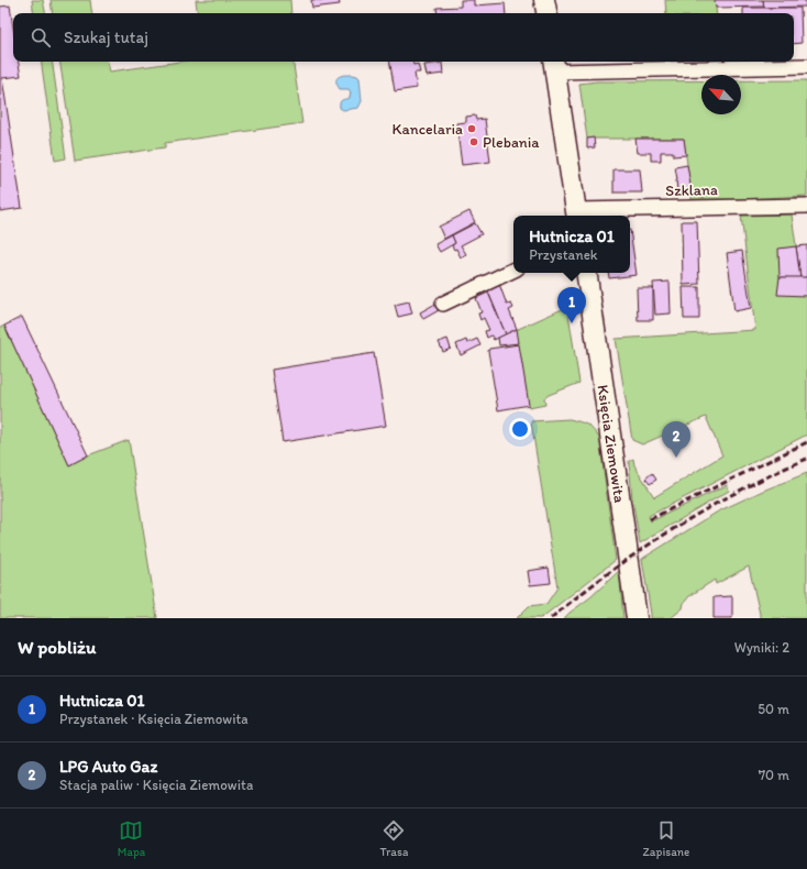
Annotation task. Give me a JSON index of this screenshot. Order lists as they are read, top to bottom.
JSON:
{
  "streets": {
    "street": ["Szklana", "Księcia Ziemowita"]
  },
  "places": ["Kancelaria", "Plebania"],
  "north": "top left",
  "page": {
    "search": "Szukaj tutaj",
    "popup": ["Hutnicza 01", "Przystanek"],
    "pins": ["1", "2"],
    "heading": ["W pobliżu", "Wyniki: 2"],
    "list": [
      {
        "mark": "1",
        "name": "Hutnicza 01",
        "note": "Przystanek · Księcia Ziemowita",
        "value": "50 m"
      },
      {
        "mark": "2",
        "name": "LPG Auto Gaz",
        "note": "Stacja paliw · Księcia Ziemowita",
        "value": "70 m"
      }
    ],
    "nav": ["Mapa", "Trasa", "Zapisane"]
  }
}
